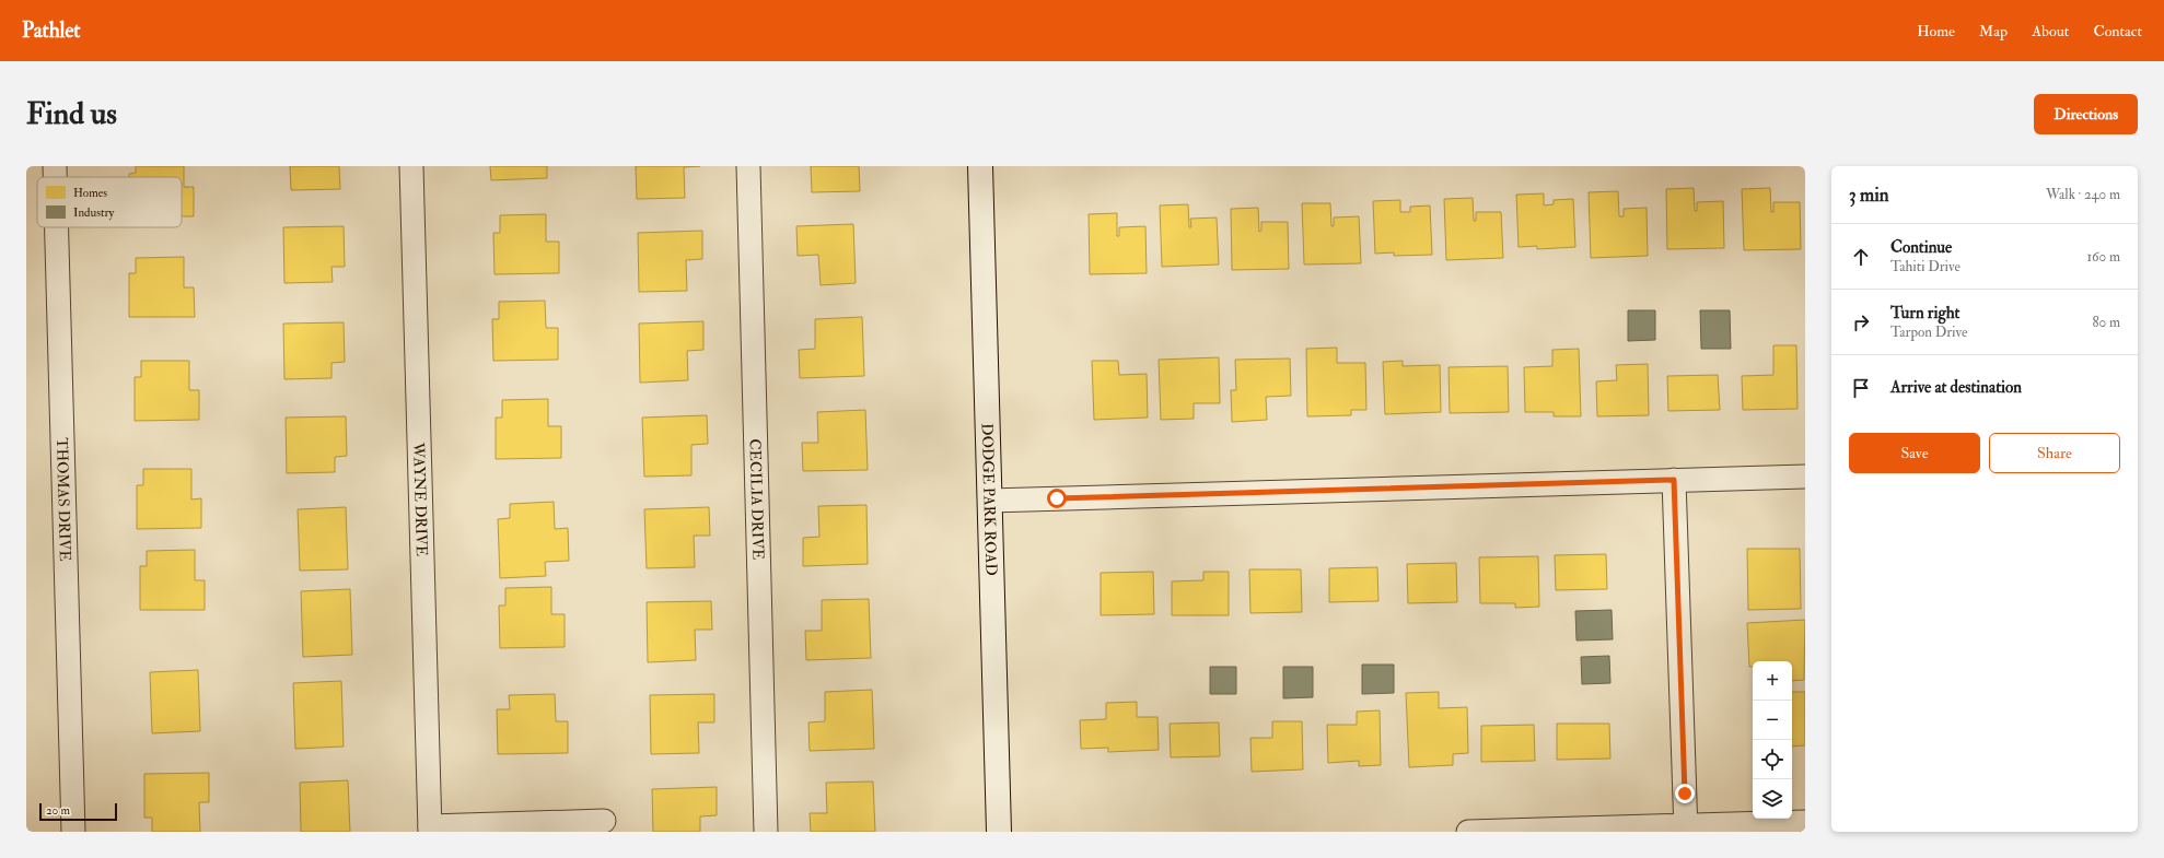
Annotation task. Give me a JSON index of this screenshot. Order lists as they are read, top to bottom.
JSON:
{
  "streets": {
    "street": [
      "THOMAS DRIVE",
      "CECILIA DRIVE",
      "DODGE PARK ROAD",
      "WAYNE DRIVE"
    ]
  },
  "legend": ["Homes", "Industry"],
  "scale_bar": "20 m",
  "page": {
    "header": "Pathlet",
    "nav": [
      "Home",
      "Map",
      "About",
      "Contact"
    ],
    "buttons": [
      "Directions",
      ["Save", "Share"]
    ],
    "title": "Find us",
    "heading": ["3 min", "Walk · 240 m"],
    "list": [
      ["Continue", "Tahiti Drive", "160 m"],
      ["Turn right", "Tarpon Drive", "80 m"],
      "Arrive at destination"
    ],
    "map_buttons": ["+", "−"],
    "scale": "20 m"
  }
}
